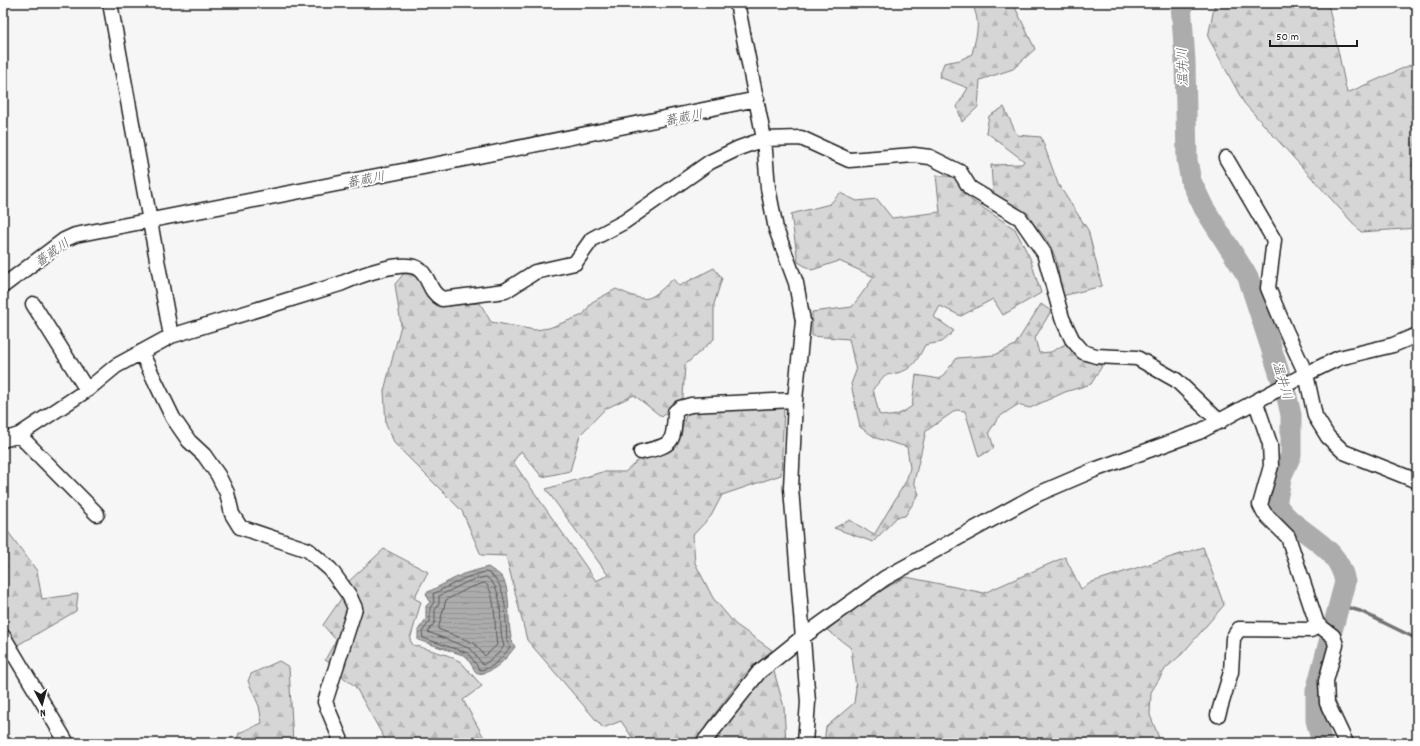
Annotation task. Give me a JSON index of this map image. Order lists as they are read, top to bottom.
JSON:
{
  "water": ["温井川", "蕃蔵川"],
  "scale_bar": "50 m",
  "north": "bottom"
}
